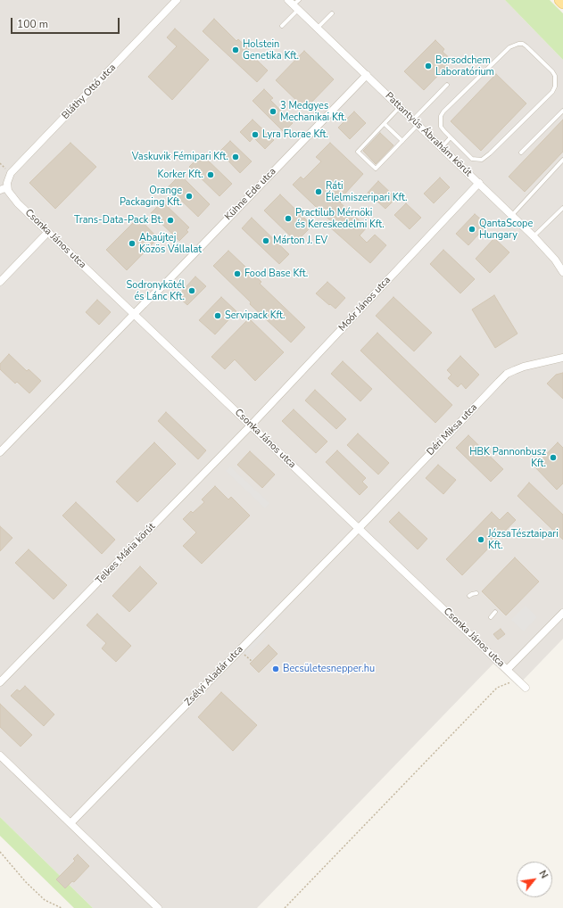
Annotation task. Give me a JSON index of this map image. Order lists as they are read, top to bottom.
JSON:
{
  "streets": {
    "street": [
      "Bláthy Ottó utca",
      "Pattantyús Ábrahám körút",
      "Kühne Ede utca",
      "Csonka János utca",
      "Moór János utca",
      "Déri Miksa utca",
      "Telkes Mária körút",
      "Zsélyi Aladár utca"
    ]
  },
  "crossings": [
    ["Bláthy Ottó utca", "Csonka János utca"],
    ["Pattantyús Ábrahám körút", "Kühne Ede utca"],
    ["Pattantyús Ábrahám körút", "Moór János utca"],
    ["Kühne Ede utca", "Csonka János utca"],
    ["Csonka János utca", "Moór János utca"],
    ["Csonka János utca", "Déri Miksa utca"],
    ["Csonka János utca", "Telkes Mária körút"],
    ["Csonka János utca", "Zsélyi Aladár utca"],
    ["Moór János utca", "Telkes Mária körút"],
    ["Déri Miksa utca", "Zsélyi Aladár utca"]
  ],
  "places": [
    "Holstein Genetika Kft.",
    "Borsodchem Laboratórium",
    "3 Medgyes Mechanikai Kft.",
    "Lyra Florae Kft.",
    "Vaskuvik Fémipari Kft.",
    "Korker Kft.",
    "Ráti Élelmiszeripari Kft.",
    "Orange Packaging Kft.",
    "Practilub Mérnöki és Kereskedelmi Kft.",
    "Trans-Data-Pack Bt.",
    "QantaScope Hungary",
    "Márton J. EV",
    "Abaújtej Közös Vállalat",
    "Food Base Kft.",
    "Sodronykötél és Lánc Kft.",
    "Servipack Kft.",
    "HBK Pannonbusz Kft.",
    "JózsaTésztaipari Kft.",
    "Becsületesnepper.hu"
  ],
  "scale_bar": "100 m",
  "north": "top right"
}
